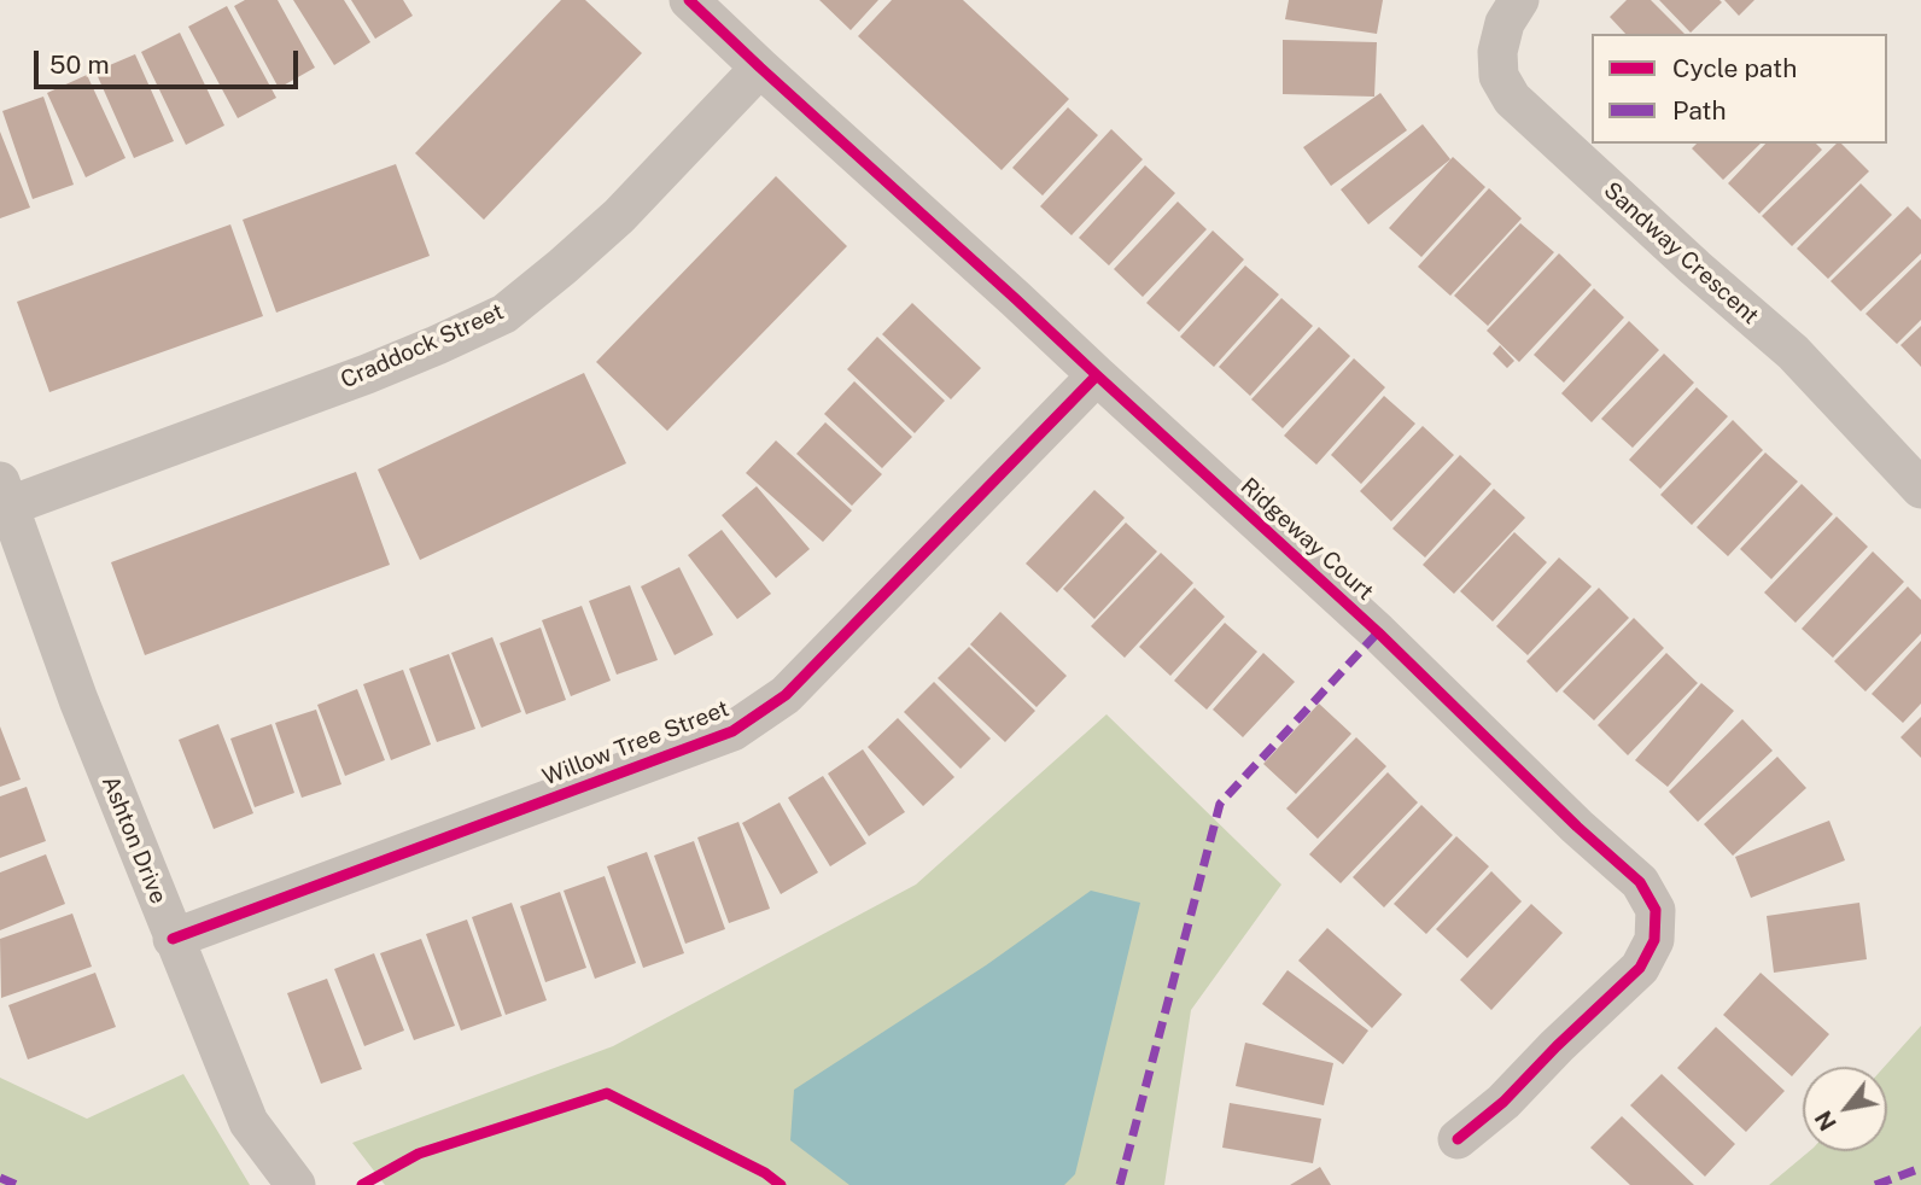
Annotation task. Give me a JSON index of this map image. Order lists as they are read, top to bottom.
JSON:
{
  "streets": {
    "street": [
      "Sandway Crescent",
      "Craddock Street",
      "Ridgeway Court",
      "Willow Tree Street",
      "Ashton Drive"
    ]
  },
  "crossings": [
    ["Craddock Street", "Ridgeway Court"],
    ["Craddock Street", "Ashton Drive"],
    ["Ridgeway Court", "Willow Tree Street"],
    ["Willow Tree Street", "Ashton Drive"]
  ],
  "legend": ["Cycle path", "Path"],
  "scale_bar": "50 m",
  "north": "bottom left"
}
